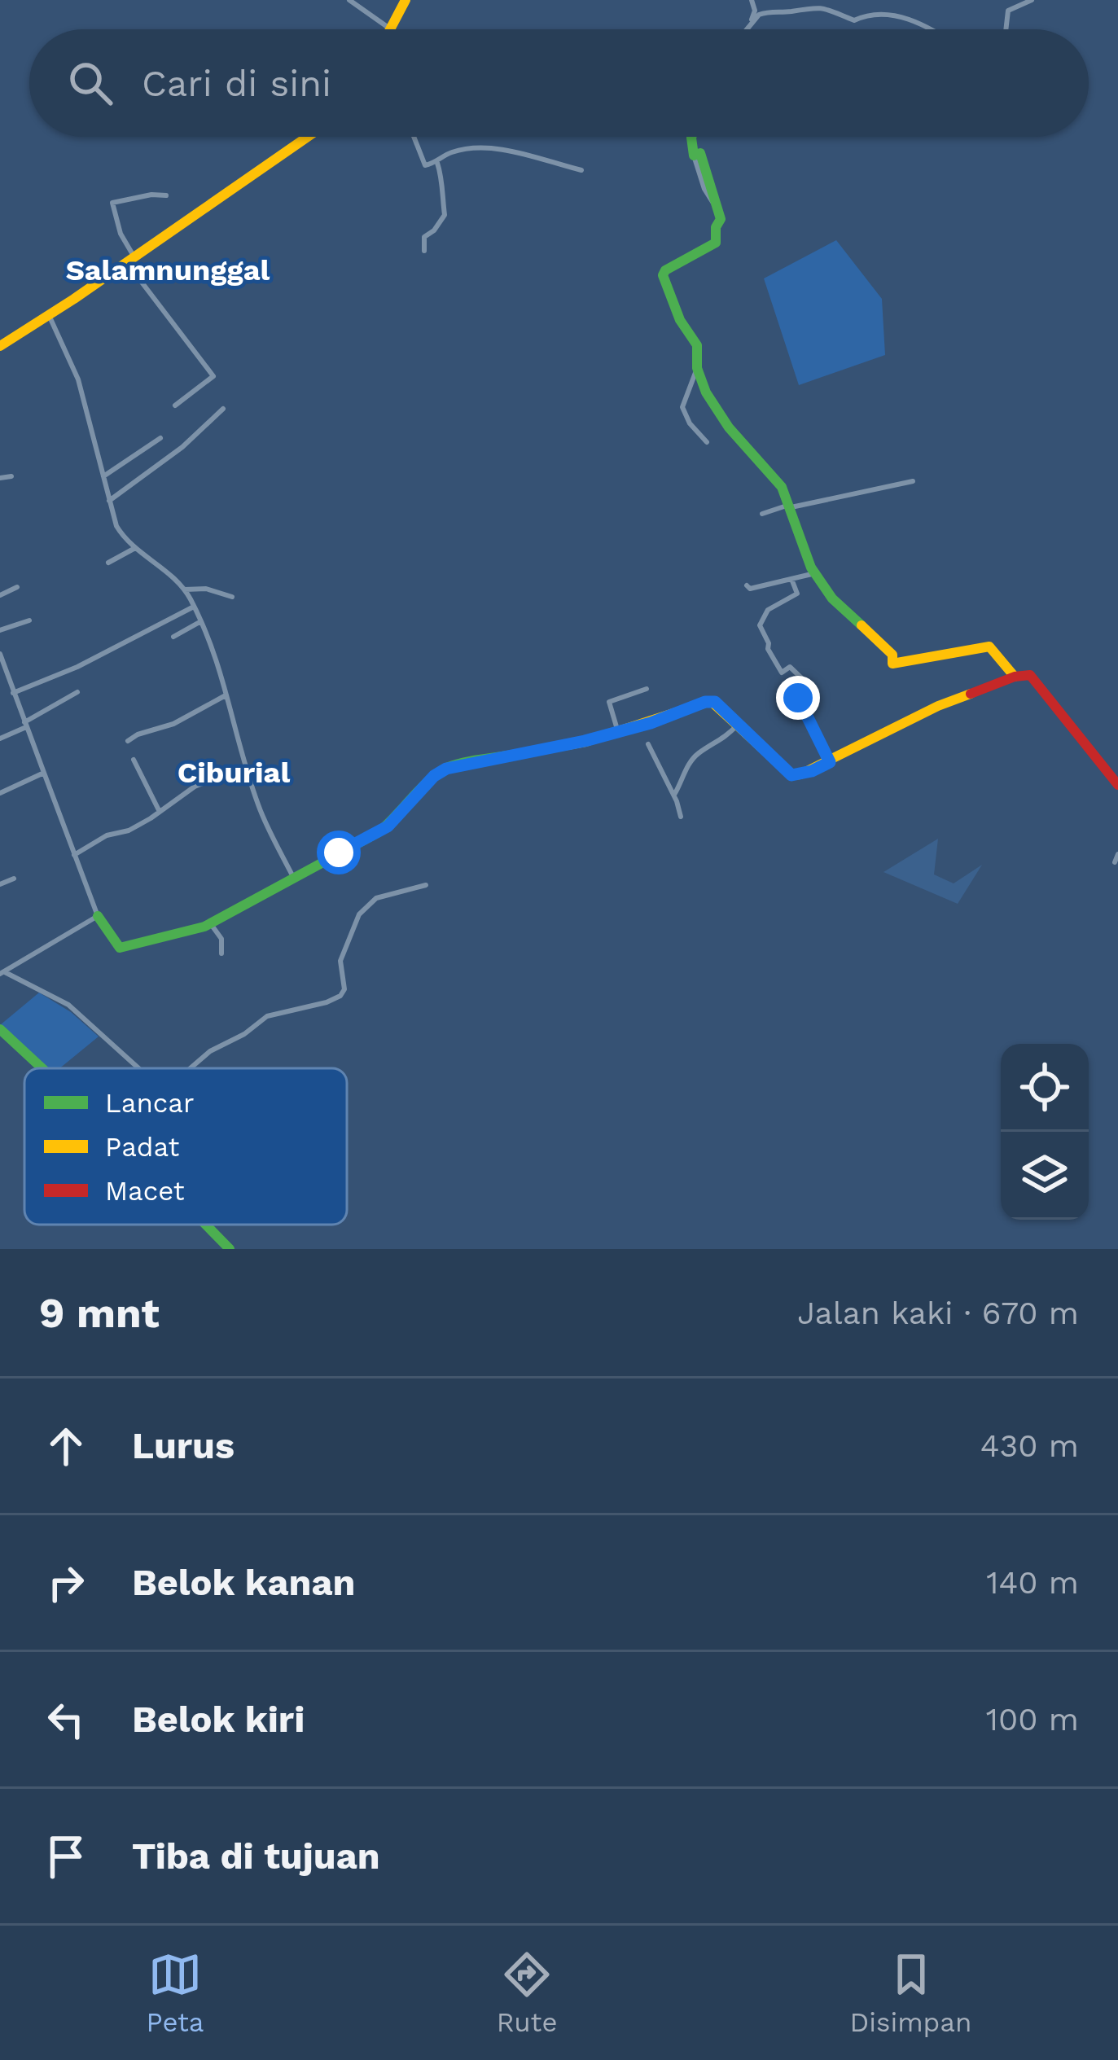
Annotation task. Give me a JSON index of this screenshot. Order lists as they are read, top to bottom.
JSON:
{
  "districts": ["Salamnunggal", "Ciburial"],
  "legend": ["Lancar", "Padat", "Macet"],
  "page": {
    "search": "Cari di sini",
    "heading": ["9 mnt", "Jalan kaki · 670 m"],
    "list": [
      ["Lurus", "430 m"],
      ["Belok kanan", "140 m"],
      ["Belok kiri", "100 m"],
      "Tiba di tujuan"
    ],
    "nav": ["Peta", "Rute", "Disimpan"]
  }
}
